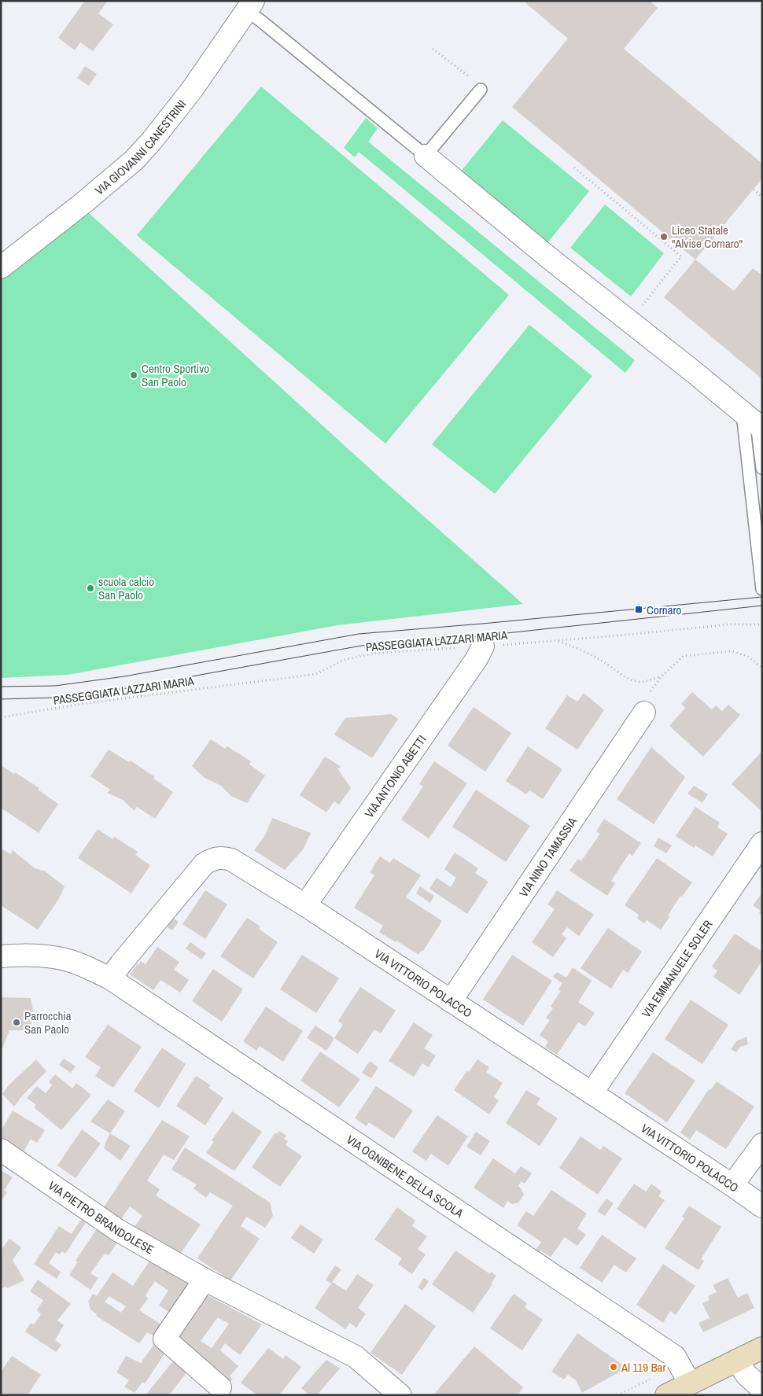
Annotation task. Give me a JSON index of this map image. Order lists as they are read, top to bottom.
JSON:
{
  "streets": {
    "street": [
      "VIA GIOVANNI CANESTRINI",
      "VIA ANTONIO ABETTI",
      "VIA NINO TAMASSIA",
      "VIA EMMANUELE SOLER",
      "VIA VITTORIO POLACCO",
      "VIA OGNIBENE DELLA SCOLA",
      "VIA PIETRO BRANDOLESE"
    ],
    "path": ["PASSEGGIATA LAZZARI MARIA"]
  },
  "crossings": [
    ["PASSEGGIATA LAZZARI MARIA", "VIA ANTONIO ABETTI"],
    ["VIA ANTONIO ABETTI", "VIA VITTORIO POLACCO"],
    ["VIA NINO TAMASSIA", "VIA VITTORIO POLACCO"],
    ["VIA EMMANUELE SOLER", "VIA VITTORIO POLACCO"],
    ["VIA VITTORIO POLACCO", "VIA OGNIBENE DELLA SCOLA"]
  ],
  "places": {
    "other": [
      "Liceo Statale \"Alvise Cornaro\"",
      "Centro Sportivo San Paolo",
      "scuola calcio San Paolo",
      "Parrocchia San Paolo",
      "Al 119 Bar"
    ],
    "transit": ["Cornaro"]
  }
}
